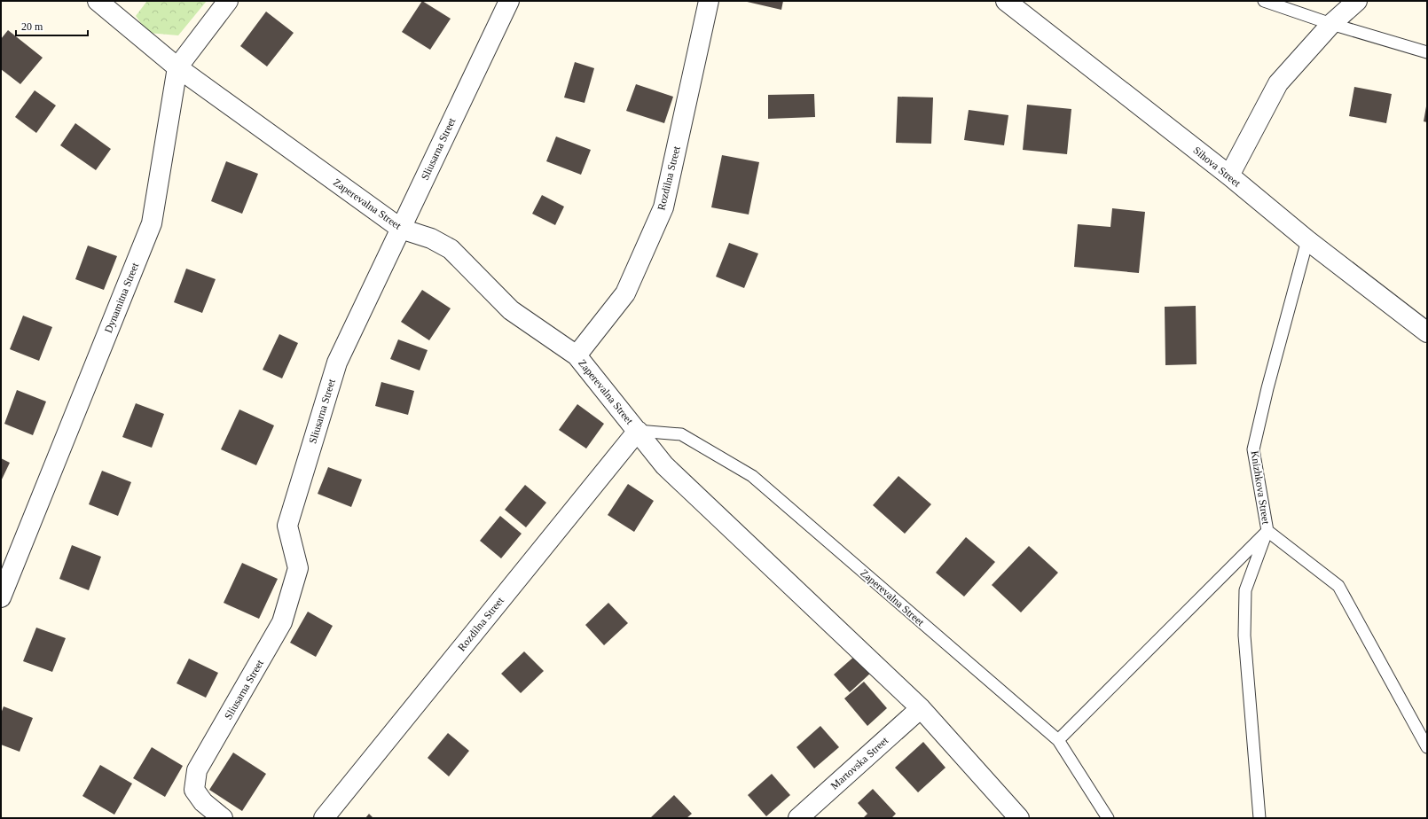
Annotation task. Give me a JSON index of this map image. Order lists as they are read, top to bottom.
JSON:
{
  "streets": {
    "street": [
      "Sliusarna Street",
      "Sihova Street",
      "Rozdilna Street",
      "Zaperevalna Street",
      "Dynamitna Street",
      "Martovska Street"
    ],
    "lane": ["Knizhkova Street"]
  },
  "crossings": [
    ["Sliusarna Street", "Zaperevalna Street"],
    ["Sihova Street", "Knizhkova Street"],
    ["Rozdilna Street", "Zaperevalna Street"],
    ["Zaperevalna Street", "Dynamitna Street"],
    ["Zaperevalna Street", "Martovska Street"]
  ],
  "scale_bar": "20 m"
}
